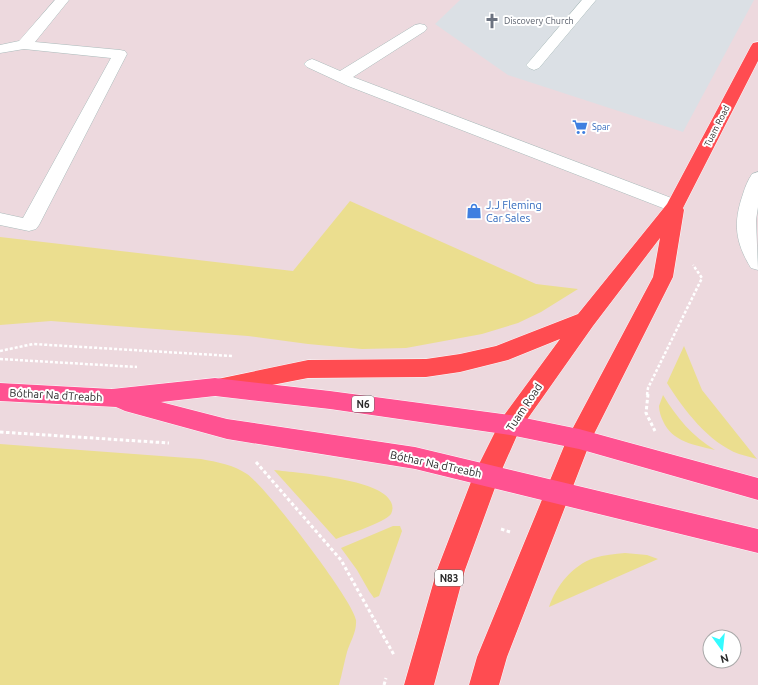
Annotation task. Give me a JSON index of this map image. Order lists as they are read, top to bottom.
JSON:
{
  "streets": {
    "highway": ["Bóthar Na dTreabh", "N6"],
    "main road": ["Tuam Road", "N83"]
  },
  "crossings": [
    ["Tuam Road", "Bóthar Na dTreabh"]
  ],
  "places": {
    "church": ["Discovery Church"],
    "supermarket": ["Spar"],
    "shop": ["J.J Fleming Car Sales"]
  },
  "north": "bottom"
}
